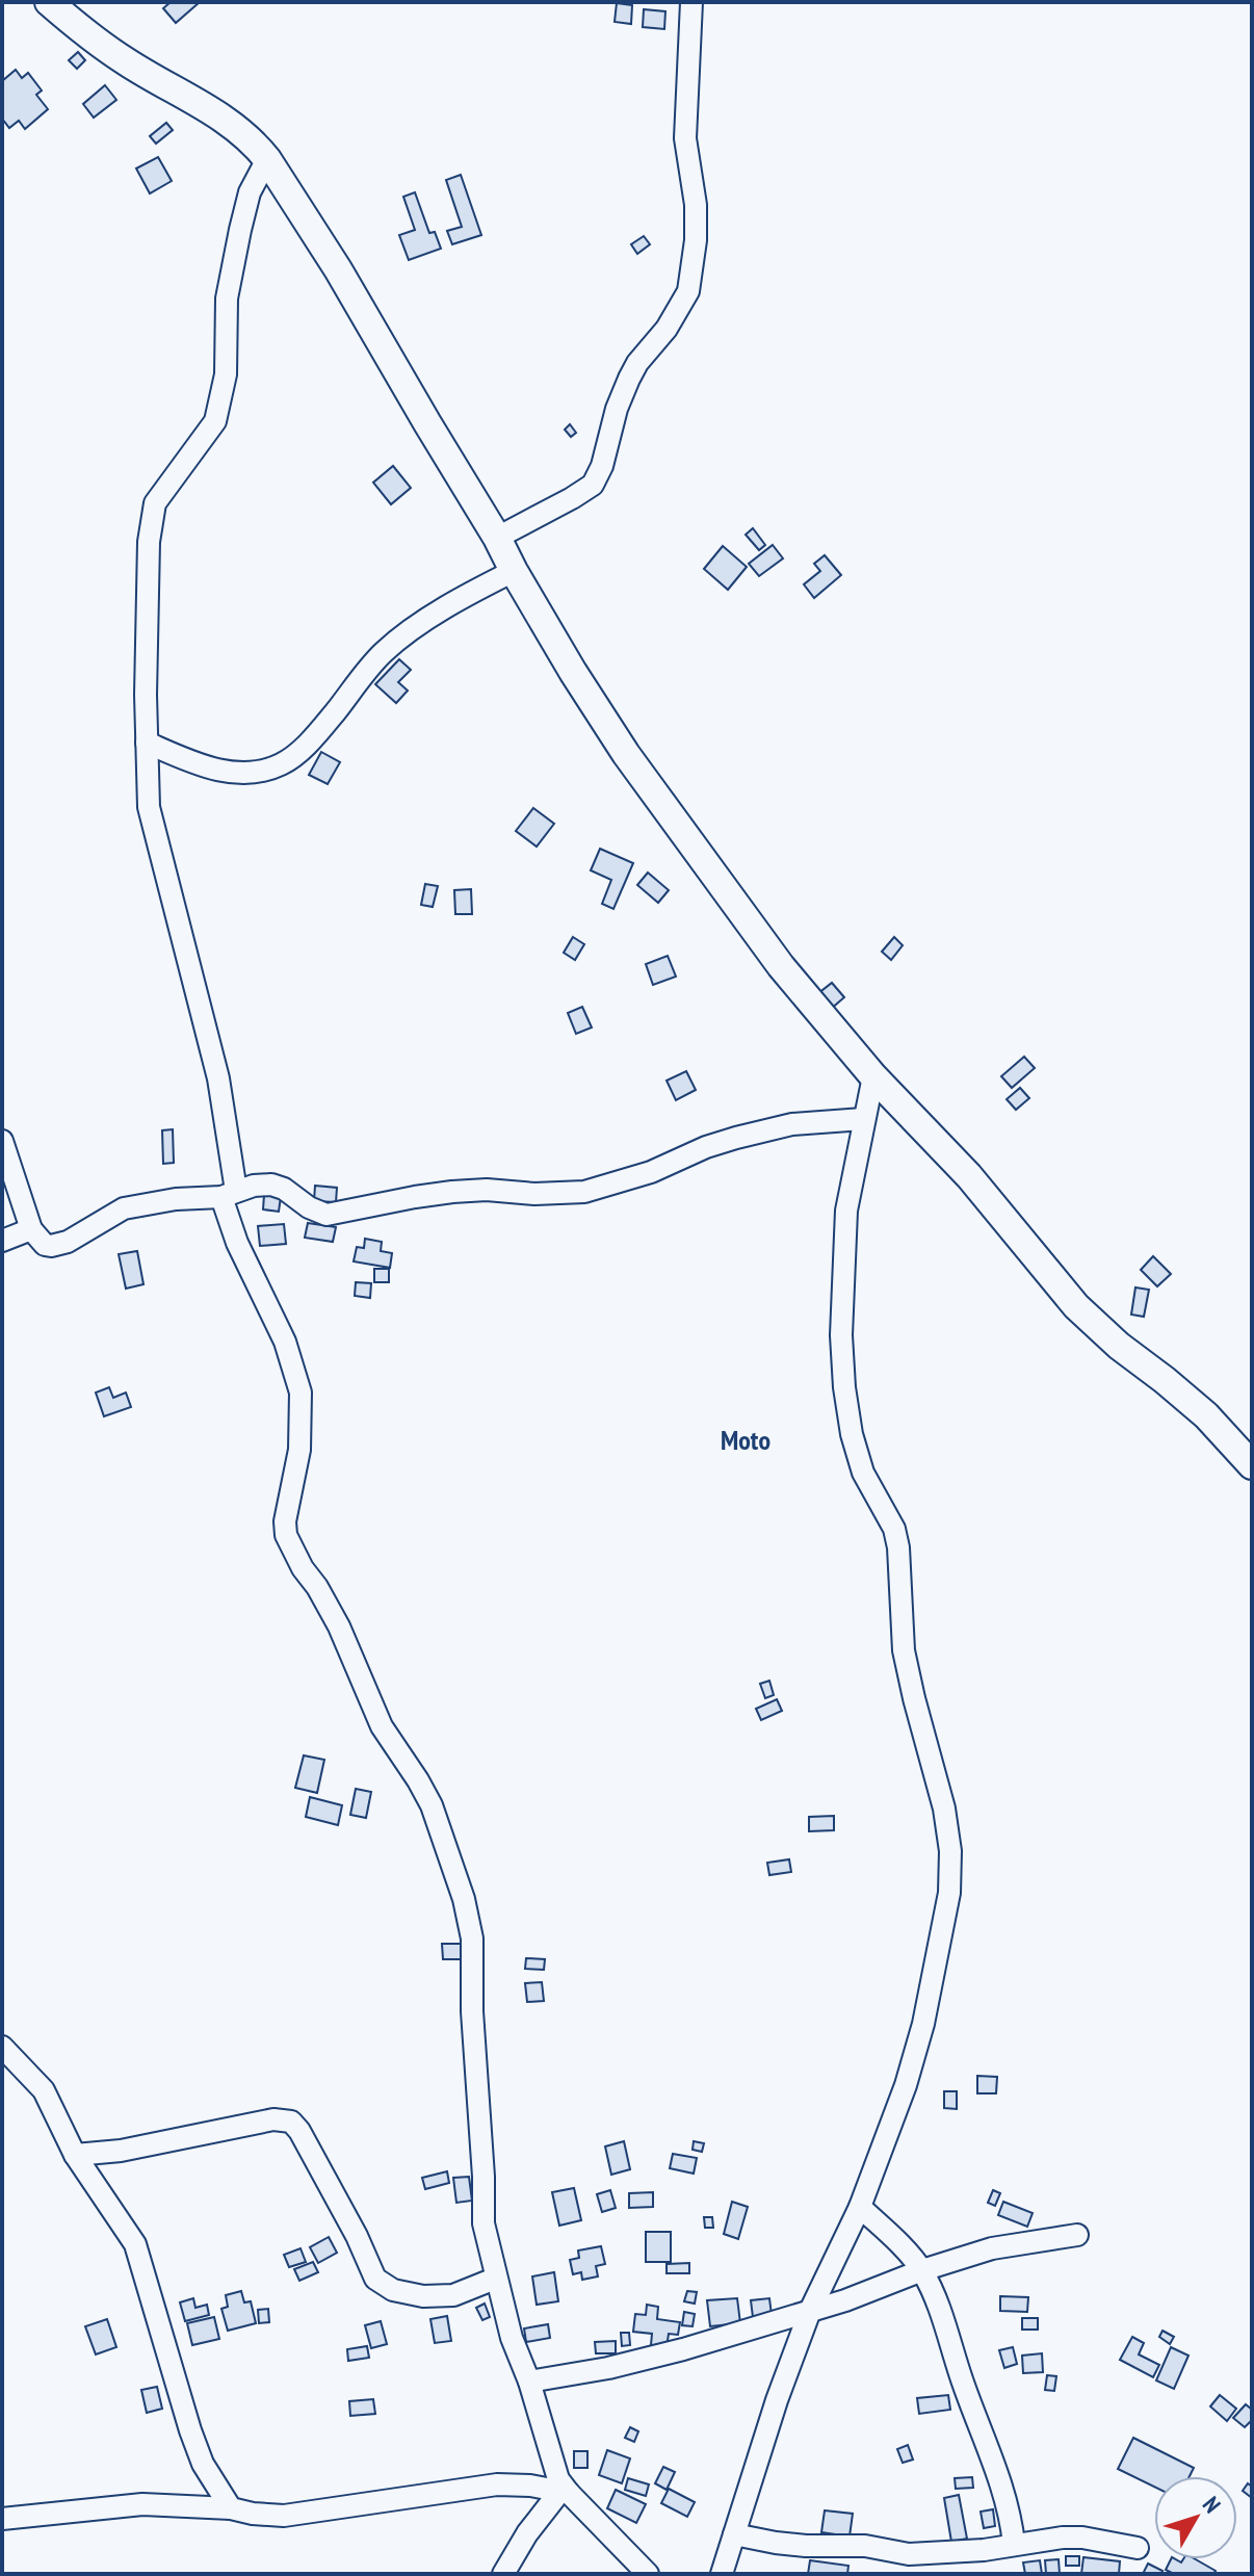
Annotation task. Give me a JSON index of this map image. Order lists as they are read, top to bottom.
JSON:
{
  "districts": ["Moto"],
  "north": "top right"
}
